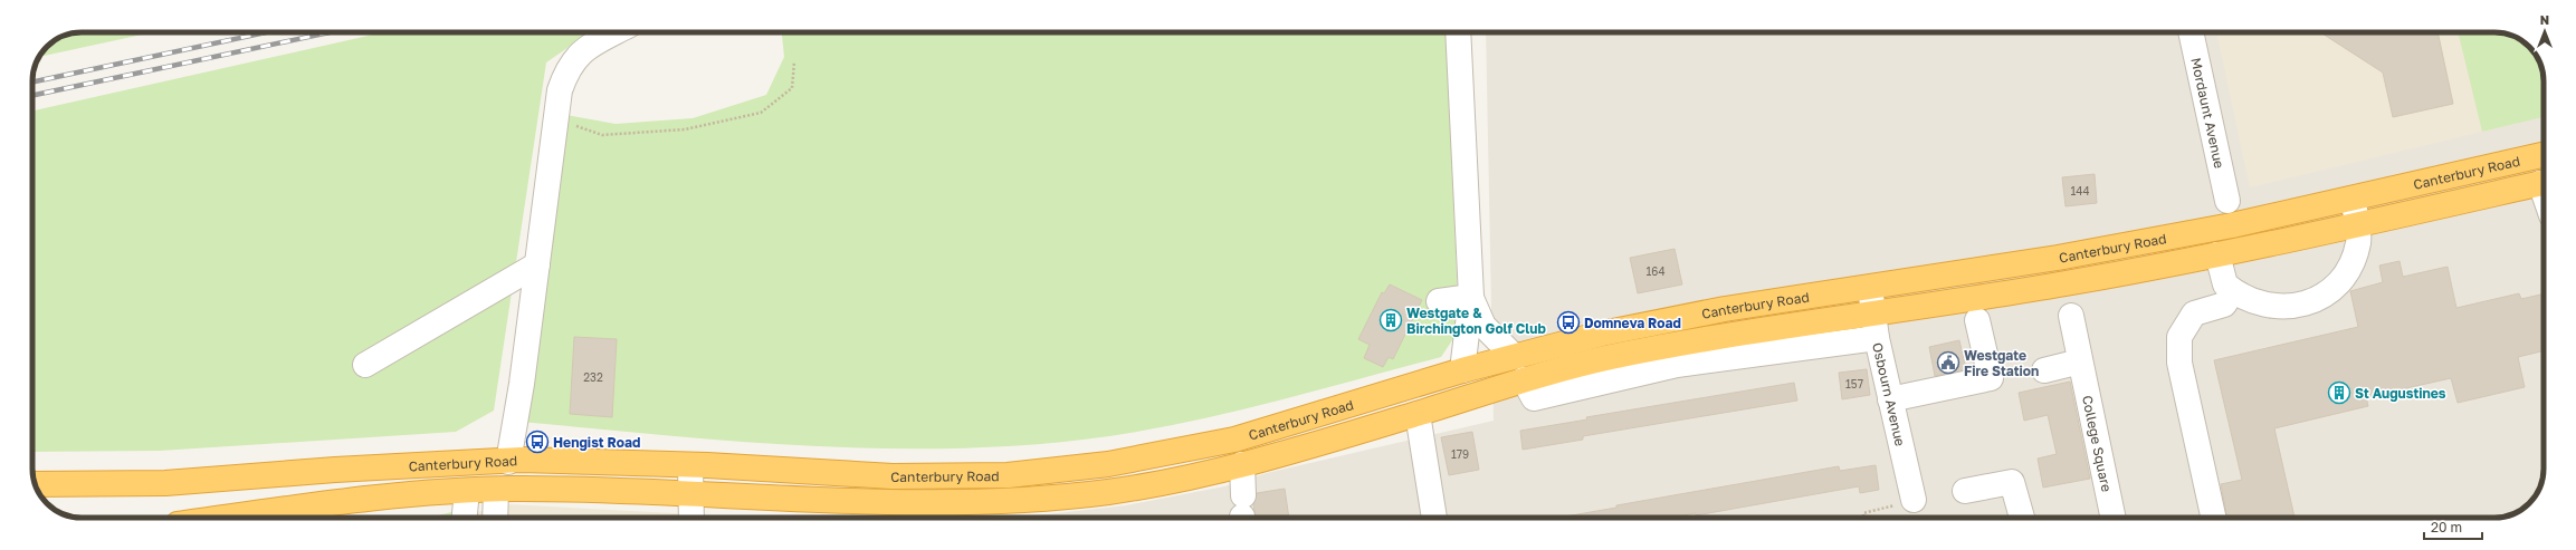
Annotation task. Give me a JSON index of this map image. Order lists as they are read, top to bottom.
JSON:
{
  "streets": {
    "highway": ["Canterbury Road"],
    "street": ["Mordaunt Avenue", "Osbourn Avenue", "College Square"]
  },
  "crossings": [
    ["Canterbury Road", "Osbourn Avenue"]
  ],
  "places": {
    "building": ["Westgate & Birchington Golf Club", "St Augustines"],
    "bus stop": ["Domneva Road", "Hengist Road"],
    "public building": ["Westgate Fire Station"]
  },
  "house_numbers": [
    "144",
    "164",
    "232",
    "157",
    "179"
  ],
  "scale_bar": "20 m",
  "north": "top"
}
